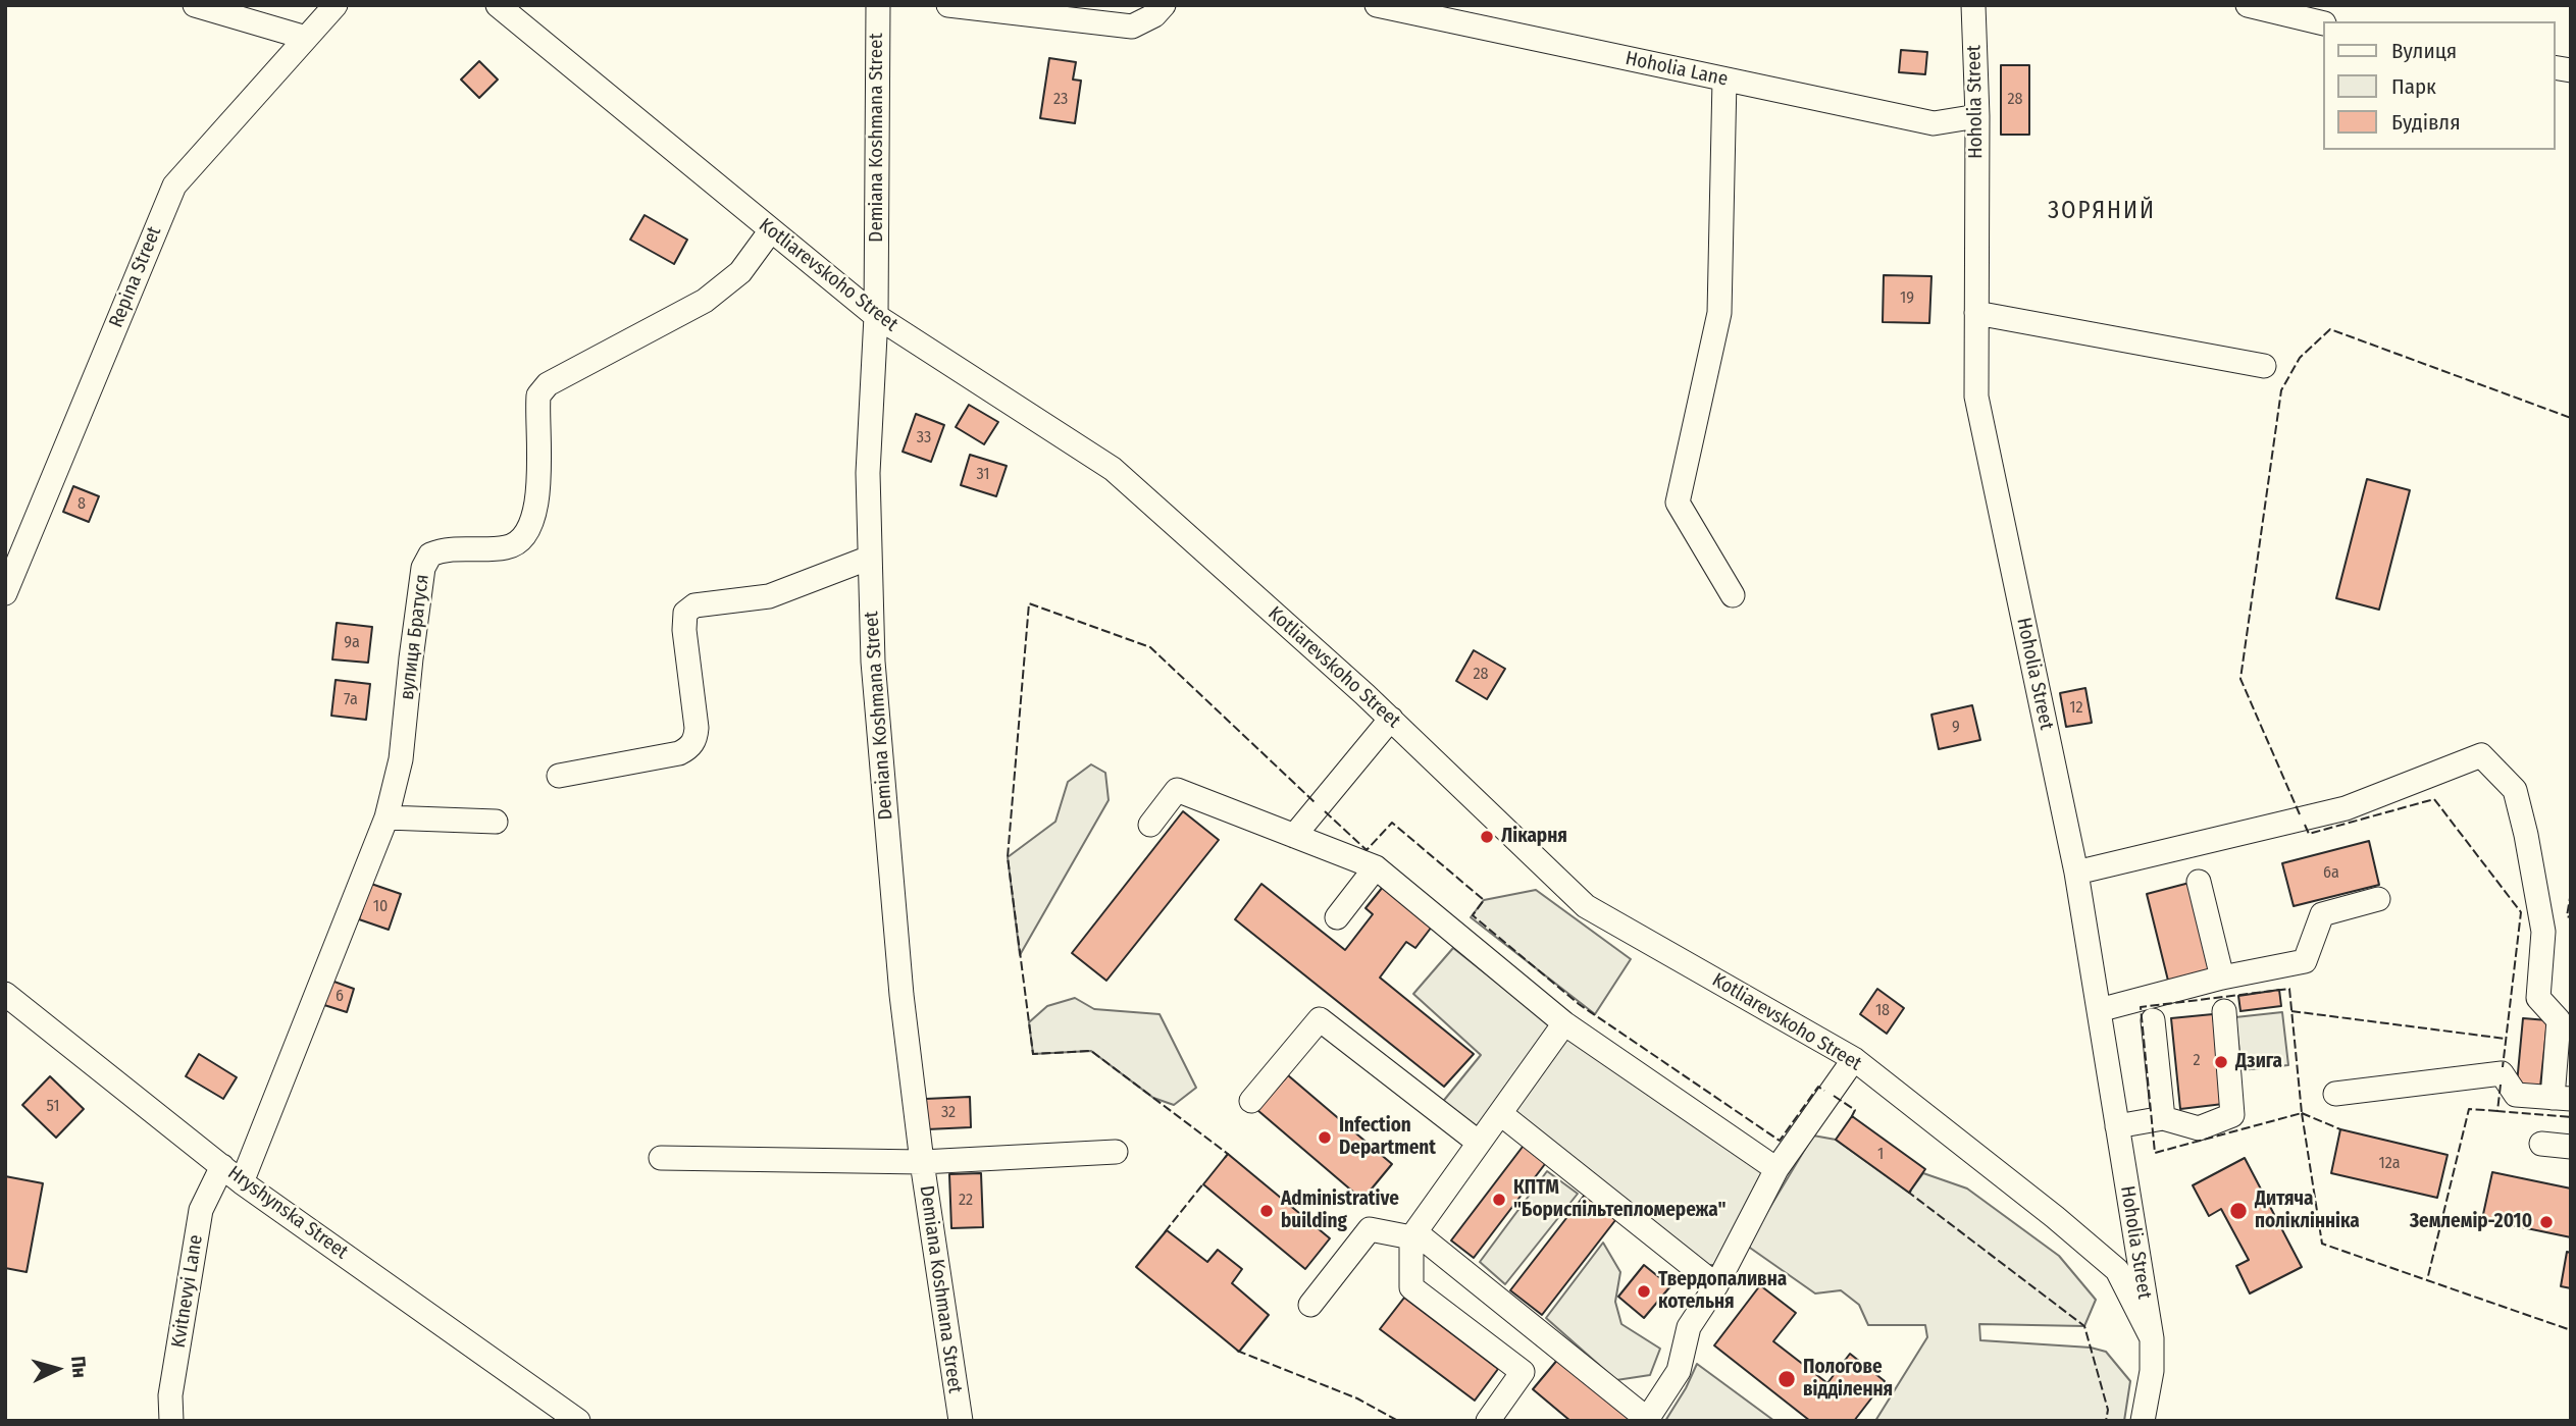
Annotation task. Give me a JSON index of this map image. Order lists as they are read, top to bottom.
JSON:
{
  "streets": {
    "street": [
      "Hoholia Lane",
      "Hoholia Street",
      "Demiana Koshmana Street",
      "Kotliarevskoho Street",
      "Repina Street",
      "вулиця Братуся",
      "Hryshynska Street",
      "Kvitnevyi Lane"
    ]
  },
  "crossings": [
    ["Hoholia Lane", "Hoholia Street"],
    ["Hoholia Street", "Kotliarevskoho Street"],
    ["Demiana Koshmana Street", "Kotliarevskoho Street"],
    ["Kotliarevskoho Street", "вулиця Братуся"],
    ["вулиця Братуся", "Hryshynska Street"],
    ["Hryshynska Street", "Kvitnevyi Lane"]
  ],
  "districts": ["ЗОРЯНИЙ"],
  "places": [
    "Лікарня",
    "Дзига",
    "Infection Department",
    "КПТМ \"Бориспільтепломережа\"",
    "Administrative building",
    "Дитяча поліклінніка",
    "Землемір-2010",
    "Твердопаливна котельня",
    "Пологове відділення"
  ],
  "house_numbers": [
    "23",
    "28",
    "19",
    "33",
    "31",
    "8",
    "9а",
    "28",
    "7а",
    "12",
    "9",
    "6а",
    "10",
    "6",
    "18",
    "2",
    "51",
    "32",
    "1",
    "12а",
    "22"
  ],
  "legend": ["Вулиця", "Парк", "Будівля"],
  "north": "right"
}
